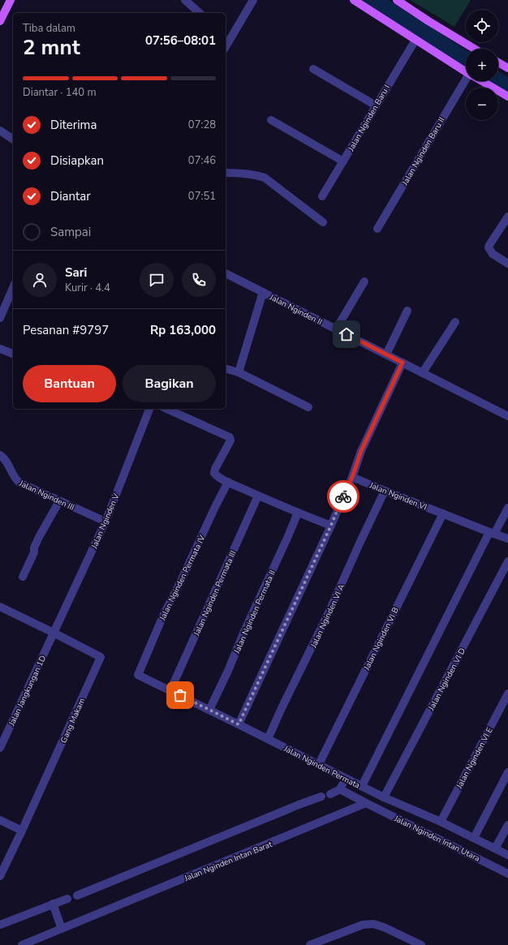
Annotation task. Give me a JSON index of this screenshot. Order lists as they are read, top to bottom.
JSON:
{
  "streets": {
    "street": [
      "Jalan Nginden Baru I",
      "Jalan Nginden Baru II",
      "Jalan Nginden II",
      "Jalan Nginden III",
      "Jalan Nginden VI",
      "Jalan Nginden V",
      "Jalan Nginden Permata IV",
      "Jalan Nginden Permata III",
      "Jalan Nginden Permata II",
      "Jalan Nginden VI A",
      "Jalan Nginden VI B",
      "Jalan Nginden VI D",
      "Jalan Jangkungan 1D",
      "Gang Makam",
      "Jalan Nginden VI E",
      "Jalan Nginden Permata",
      "Jalan Nginden Intan Utara",
      "Jalan Nginden Intan Barat"
    ]
  },
  "crossings": [
    ["Jalan Nginden III", "Jalan Nginden V"],
    ["Jalan Nginden VI", "Jalan Nginden VI A"],
    ["Jalan Nginden VI", "Jalan Nginden VI B"],
    ["Jalan Nginden V", "Jalan Jangkungan 1D"],
    ["Jalan Nginden V", "Gang Makam"],
    ["Jalan Nginden Permata IV", "Jalan Nginden Permata"],
    ["Jalan Nginden Permata III", "Jalan Nginden Permata"],
    ["Jalan Nginden Permata II", "Jalan Nginden Permata"],
    ["Jalan Nginden VI A", "Jalan Nginden Permata"],
    ["Jalan Nginden VI B", "Jalan Nginden Permata"],
    ["Jalan Nginden VI D", "Jalan Nginden Permata"],
    ["Jalan Jangkungan 1D", "Gang Makam"],
    ["Jalan Nginden VI E", "Jalan Nginden Permata"],
    ["Jalan Nginden Intan Utara", "Jalan Nginden Intan Barat"]
  ],
  "page": {
    "map_buttons": ["+", "−"],
    "heading": ["2 mnt", "Tiba dalam", "07:56–08:01"],
    "panel": [
      "Sari",
      "Kurir · 4.4",
      "Pesanan #9797",
      "Rp 163,000"
    ],
    "bar": "Diantar · 140 m",
    "list": [
      ["Diterima", "07:28"],
      ["Disiapkan", "07:46"],
      ["Diantar", "07:51"],
      "Sampai"
    ],
    "buttons": ["Bantuan", "Bagikan"]
  }
}
